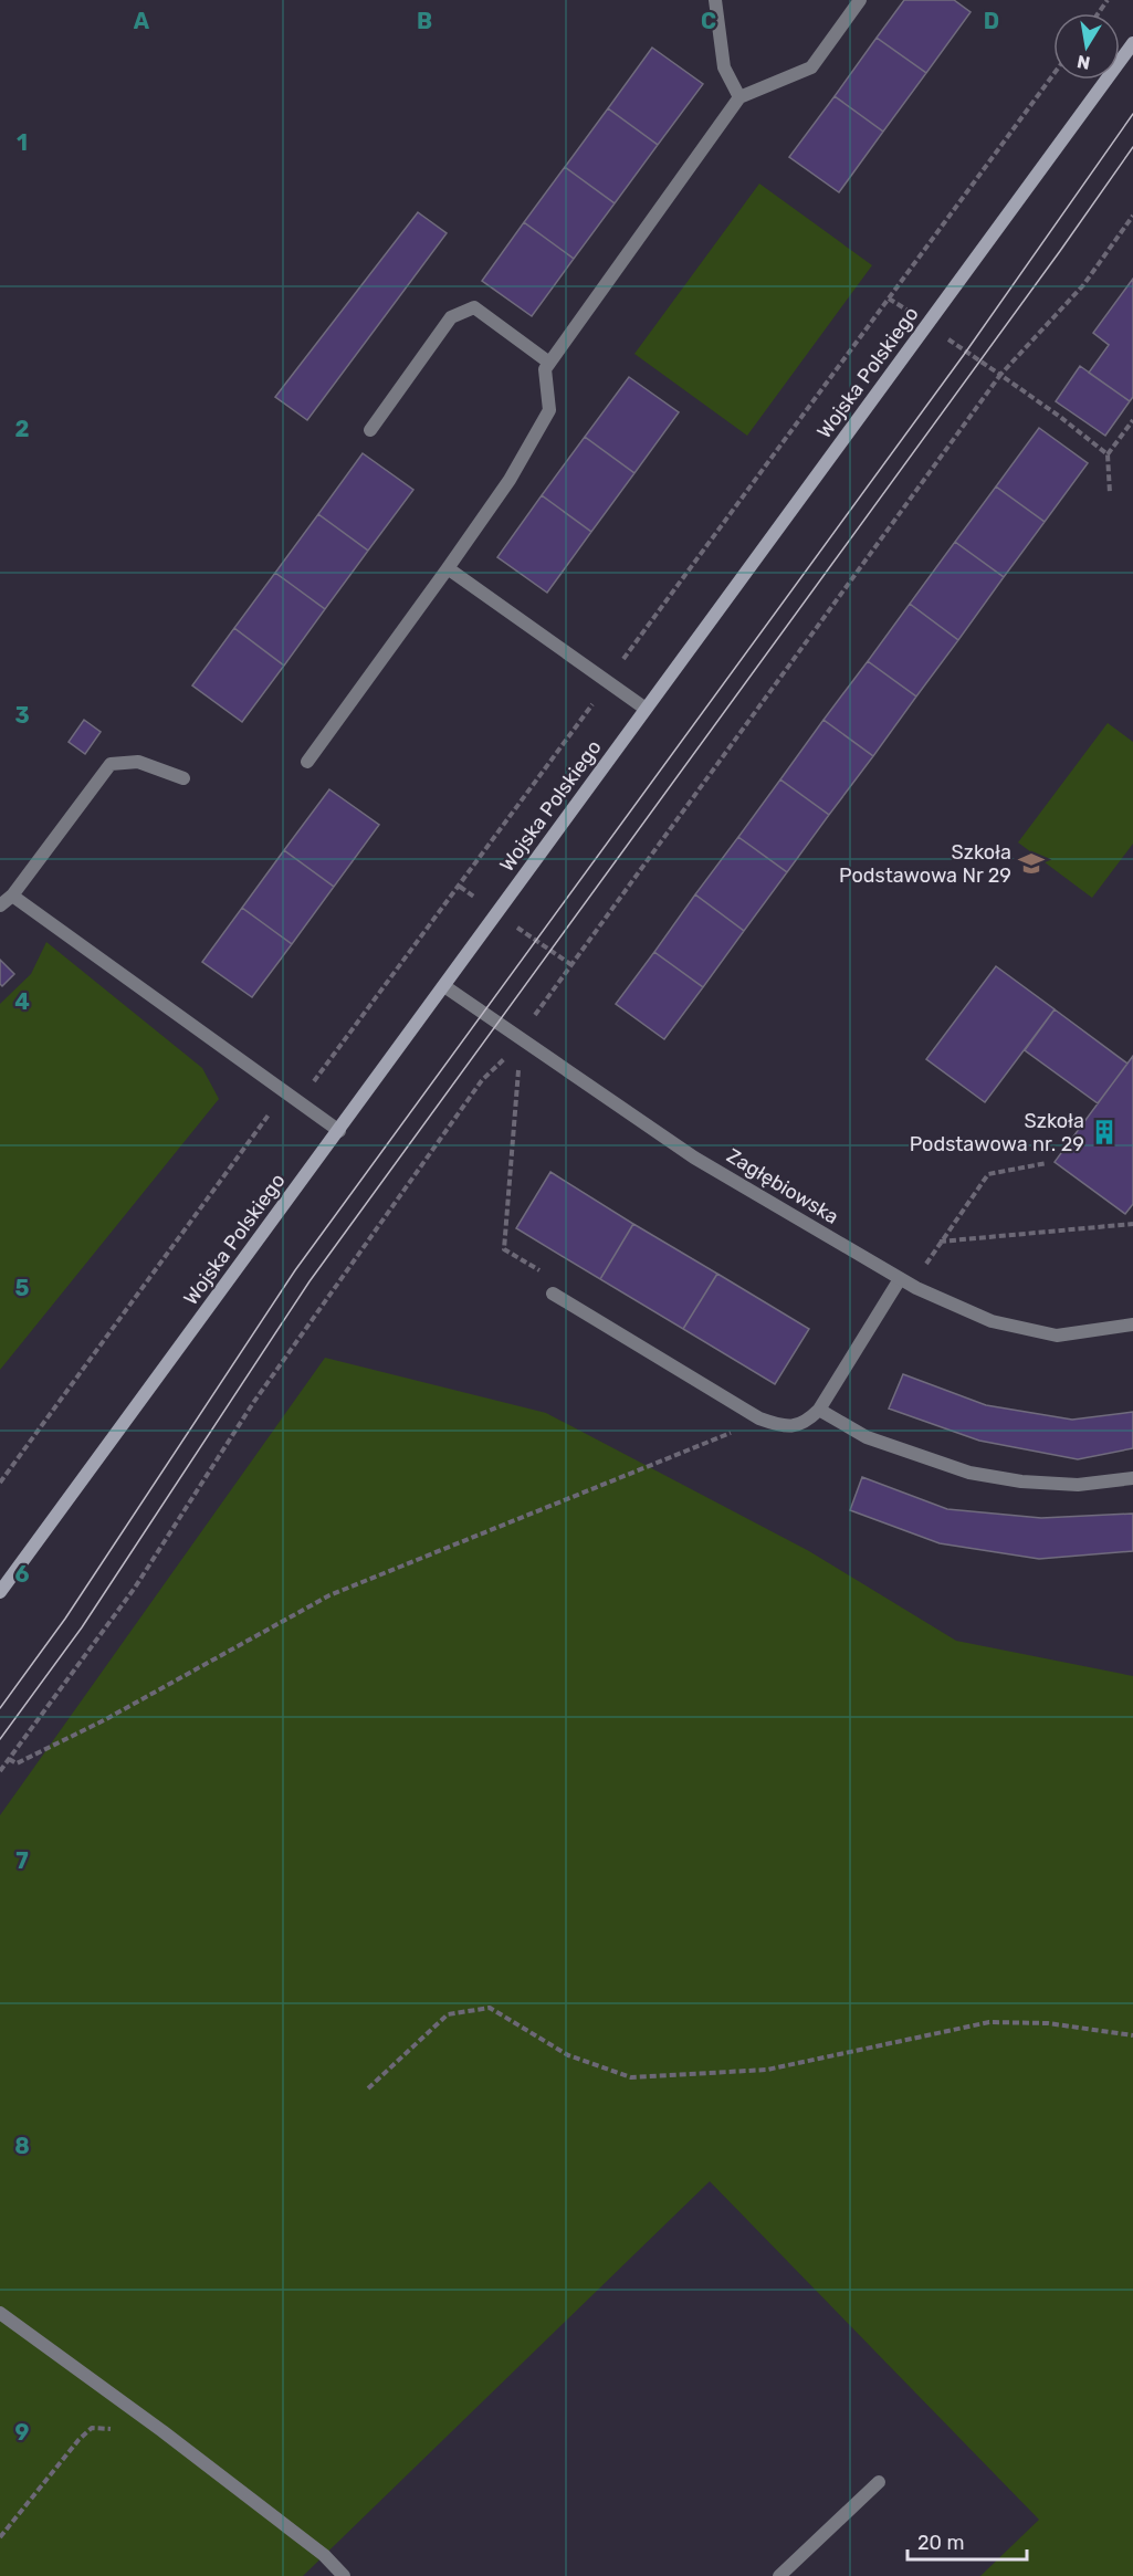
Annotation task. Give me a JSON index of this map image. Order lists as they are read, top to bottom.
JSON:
{
  "streets": {
    "main road": ["Wojska Polskiego"],
    "street": ["Zagłębiowska"]
  },
  "crossings": [
    ["Wojska Polskiego", "Zagłębiowska"]
  ],
  "places": {
    "school or university": ["Szkoła Podstawowa Nr 29"],
    "building": ["Szkoła Podstawowa nr. 29"]
  },
  "scale_bar": "20 m",
  "north": "bottom",
  "grid": {
    "columns": [
      "A",
      "B",
      "C",
      "D"
    ],
    "rows": [
      "1",
      "2",
      "3",
      "4",
      "5",
      "6",
      "7",
      "8",
      "9"
    ]
  }
}
